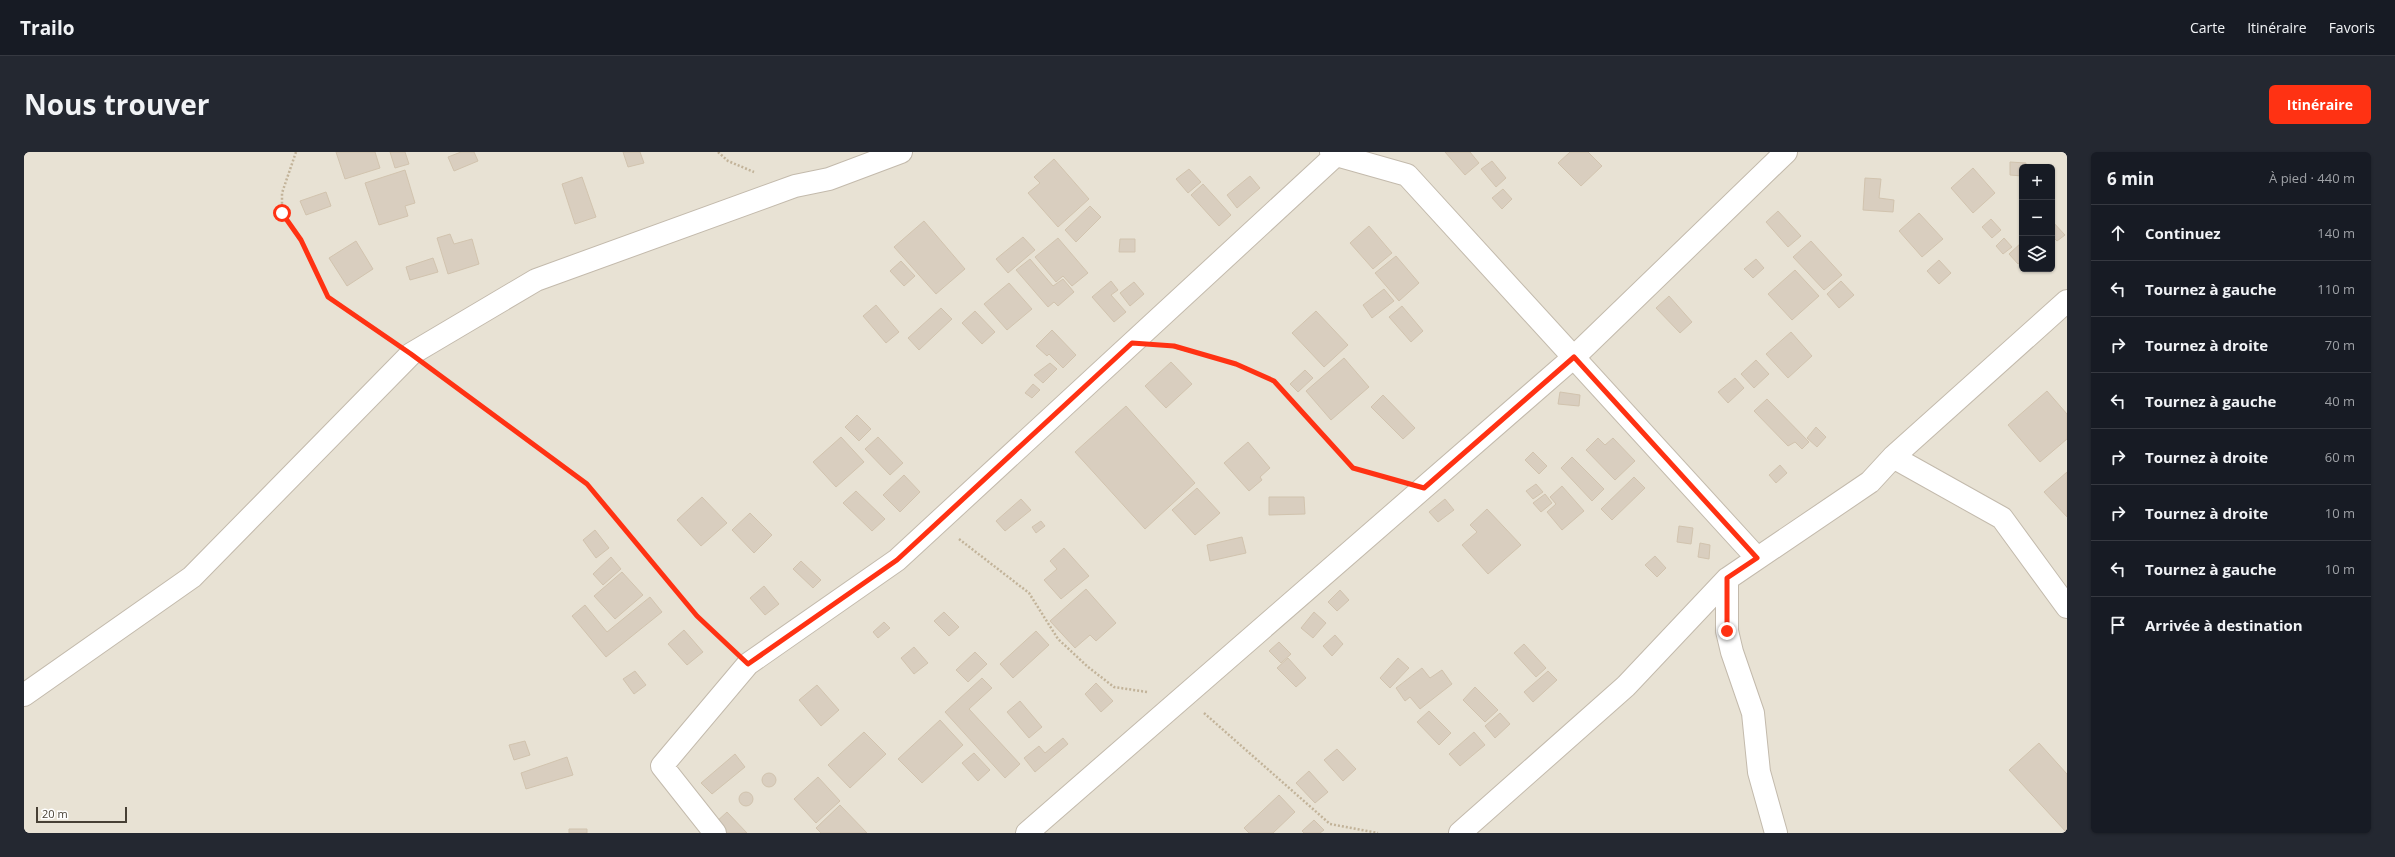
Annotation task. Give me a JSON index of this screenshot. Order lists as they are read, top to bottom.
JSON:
{
  "scale_bar": "20 m",
  "page": {
    "header": "Trailo",
    "nav": ["Carte", "Itinéraire", "Favoris"],
    "title": "Nous trouver",
    "buttons": "Itinéraire",
    "heading": ["6 min", "À pied · 440 m"],
    "map_buttons": ["+", "−"],
    "list": [
      ["Continuez", "140 m"],
      ["Tournez à gauche", "110 m"],
      ["Tournez à droite", "70 m"],
      ["Tournez à gauche", "40 m"],
      ["Tournez à droite", "60 m"],
      ["Tournez à droite", "10 m"],
      ["Tournez à gauche", "10 m"],
      "Arrivée à destination"
    ],
    "scale": "20 m"
  }
}
